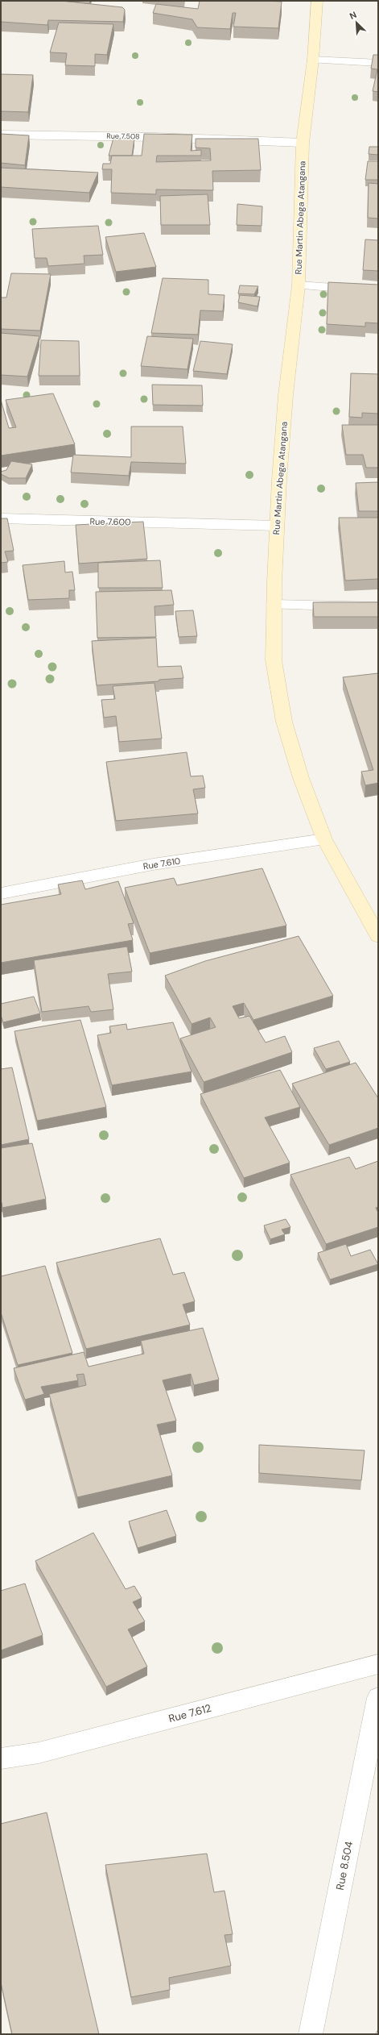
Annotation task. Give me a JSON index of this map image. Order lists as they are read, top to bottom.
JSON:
{
  "streets": {
    "main road": ["Rue Martin Abega Atangana"],
    "street": [
      "Rue 7.508",
      "Rue 7.600",
      "Rue 7.610",
      "Rue 7.612",
      "Rue 8.504"
    ]
  },
  "crossings": [
    ["Rue 7.508", "Rue Martin Abega Atangana"],
    ["Rue Martin Abega Atangana", "Rue 7.600"],
    ["Rue Martin Abega Atangana", "Rue 7.610"]
  ],
  "north": "top left"
}
